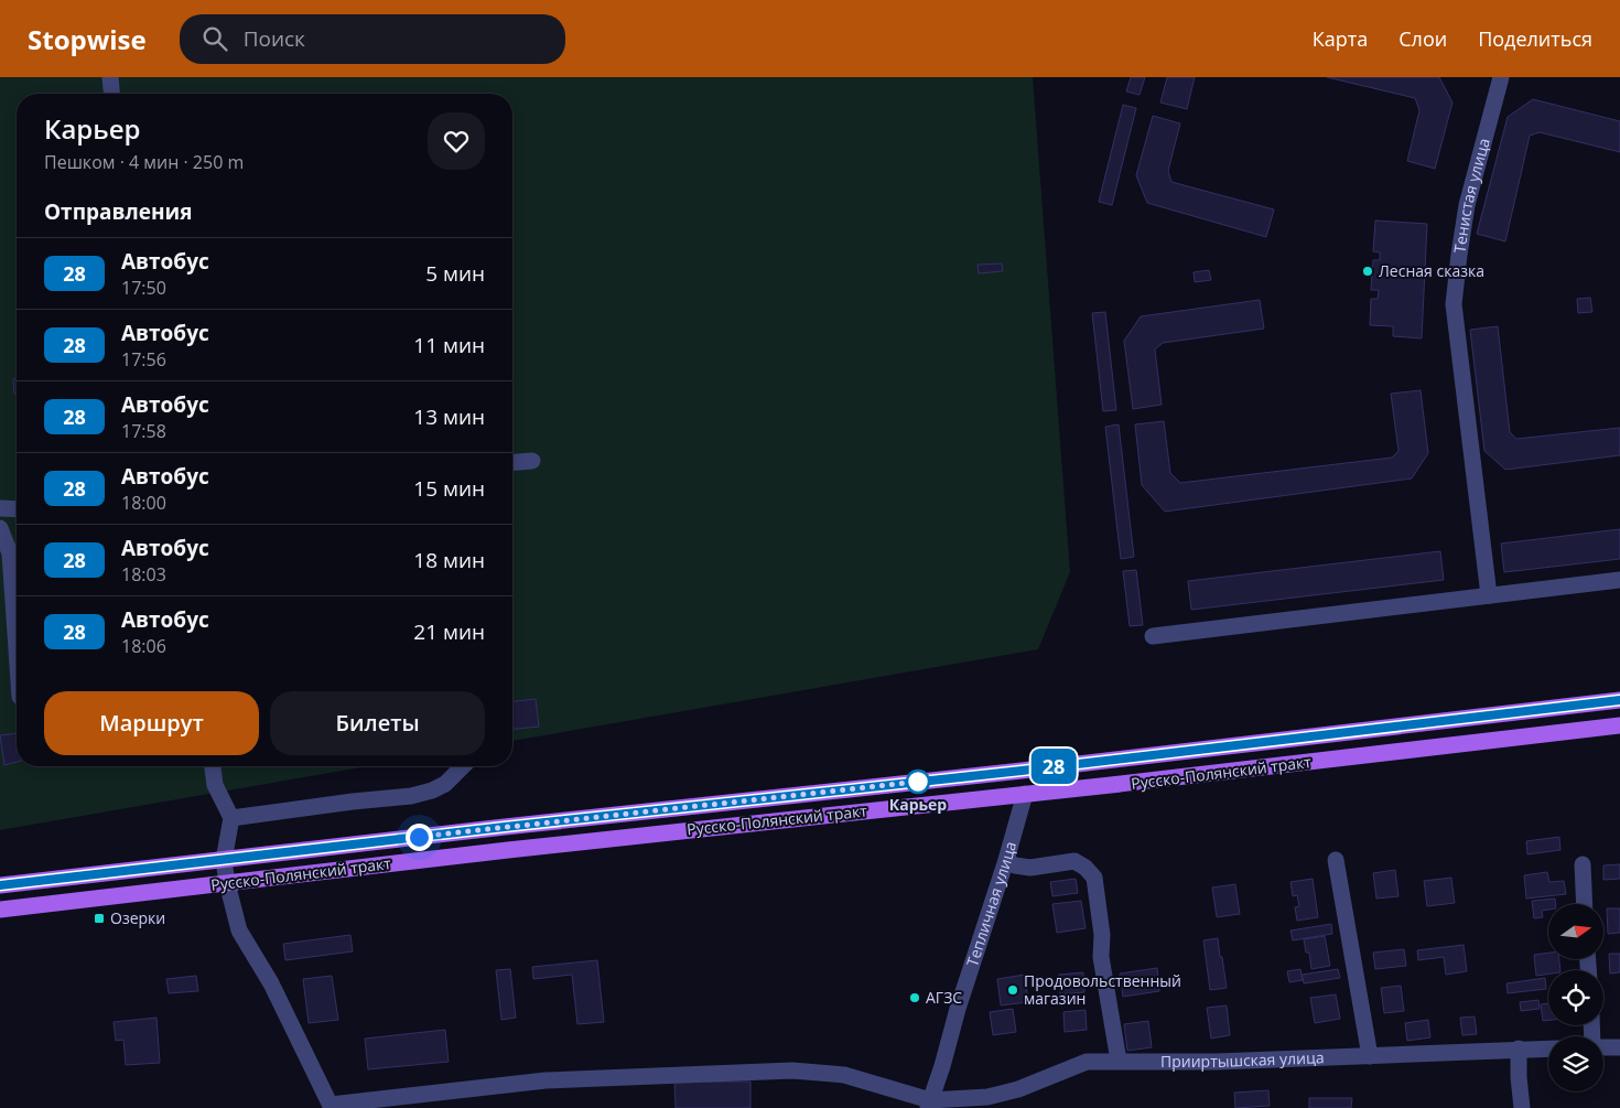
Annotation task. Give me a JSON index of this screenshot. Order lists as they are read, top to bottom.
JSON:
{
  "streets": {
    "main road": ["Русско-Полянский тракт"],
    "street": ["Тенистая улица", "Тепличная улица", "Прииртышская улица"]
  },
  "crossings": [
    ["Русско-Полянский тракт", "Тепличная улица"],
    ["Тепличная улица", "Прииртышская улица"]
  ],
  "places": {
    "other": [
      "Лесная сказка",
      "Карьер",
      "Продовольственный магазин",
      "АГЗС"
    ],
    "transit": ["Озерки"]
  },
  "lines": ["bus line 28"],
  "north": "right",
  "page": {
    "header": "Stopwise",
    "search": "Поиск",
    "nav": ["Карта", "Слои", "Поделиться"],
    "on_map": "28",
    "heading": [
      ["Карьер", "Пешком · 4 мин · 250 m"],
      "Отправления"
    ],
    "list": [
      {
        "mark": "28",
        "name": "Автобус",
        "note": "17:50",
        "value": "5 мин"
      },
      {
        "mark": "28",
        "name": "Автобус",
        "note": "17:56",
        "value": "11 мин"
      },
      {
        "mark": "28",
        "name": "Автобус",
        "note": "17:58",
        "value": "13 мин"
      },
      {
        "mark": "28",
        "name": "Автобус",
        "note": "18:00",
        "value": "15 мин"
      },
      {
        "mark": "28",
        "name": "Автобус",
        "note": "18:03",
        "value": "18 мин"
      },
      {
        "mark": "28",
        "name": "Автобус",
        "note": "18:06",
        "value": "21 мин"
      }
    ],
    "buttons": ["Маршрут", "Билеты"]
  }
}
